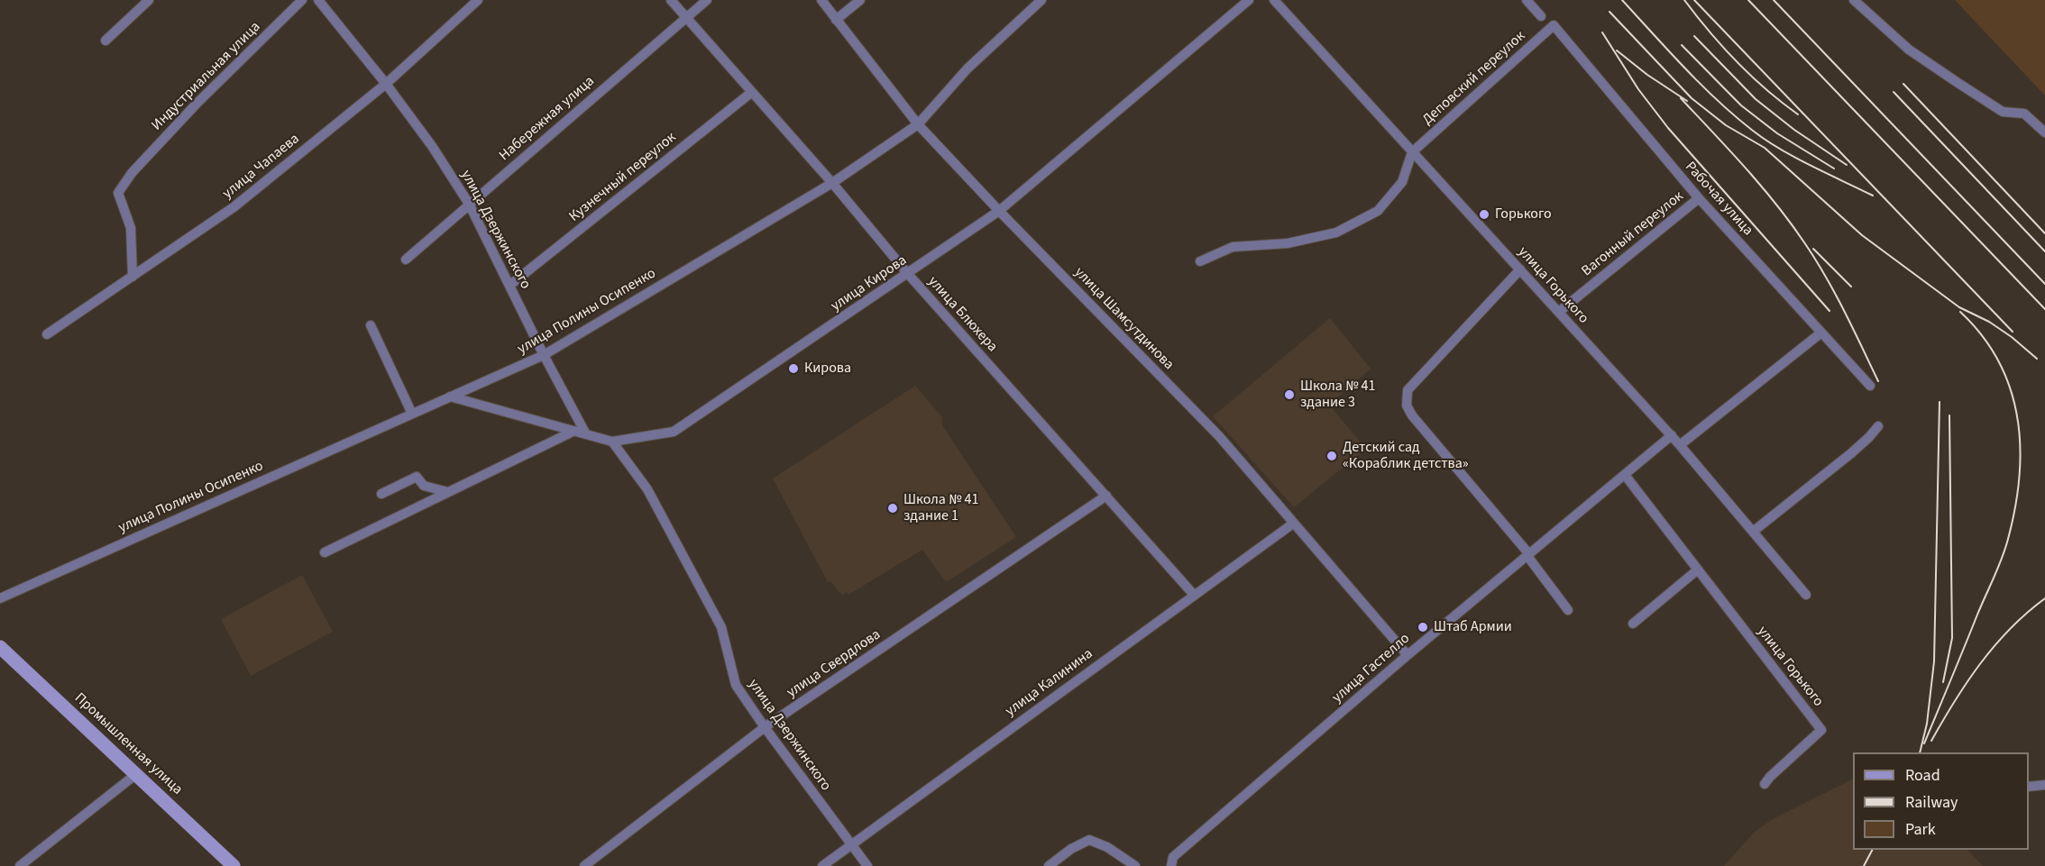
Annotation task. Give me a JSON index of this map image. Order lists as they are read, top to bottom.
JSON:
{
  "streets": {
    "main road": ["Промышленная улица"],
    "street": [
      "Индустриальная улица",
      "Деповский переулок",
      "Набережная улица",
      "улица Чапаева",
      "Кузнечный переулок",
      "Рабочая улица",
      "улица Дзержинского",
      "Вагонный переулок",
      "улица Кирова",
      "улица Горького",
      "улица Полины Осипенко",
      "улица Блюхера",
      "улица Шамсутдинова",
      "улица Свердлова",
      "улица Гастелло",
      "улица Калинина"
    ]
  },
  "crossings": [
    ["Индустриальная улица", "улица Чапаева"],
    ["Деповский переулок", "Рабочая улица"],
    ["Деповский переулок", "улица Горького"],
    ["Набережная улица", "улица Дзержинского"],
    ["Набережная улица", "улица Блюхера"],
    ["улица Чапаева", "улица Дзержинского"],
    ["Кузнечный переулок", "улица Дзержинского"],
    ["Кузнечный переулок", "улица Блюхера"],
    ["Рабочая улица", "Вагонный переулок"],
    ["улица Дзержинского", "улица Кирова"],
    ["улица Дзержинского", "улица Полины Осипенко"],
    ["улица Дзержинского", "улица Свердлова"],
    ["улица Дзержинского", "улица Калинина"],
    ["Вагонный переулок", "улица Горького"],
    ["улица Кирова", "улица Полины Осипенко"],
    ["улица Кирова", "улица Блюхера"],
    ["улица Кирова", "улица Шамсутдинова"],
    ["улица Горького", "улица Гастелло"],
    ["улица Полины Осипенко", "улица Блюхера"],
    ["улица Полины Осипенко", "улица Шамсутдинова"],
    ["улица Блюхера", "улица Свердлова"],
    ["улица Блюхера", "улица Калинина"],
    ["улица Шамсутдинова", "улица Гастелло"],
    ["улица Шамсутдинова", "улица Калинина"]
  ],
  "places": [
    "Горького",
    "Кирова",
    "Школа № 41 здание 3",
    "Детский сад «Кораблик детства»",
    "Школа № 41 здание 1",
    "Штаб Армии"
  ],
  "legend": ["Road", "Railway", "Park"]
}
